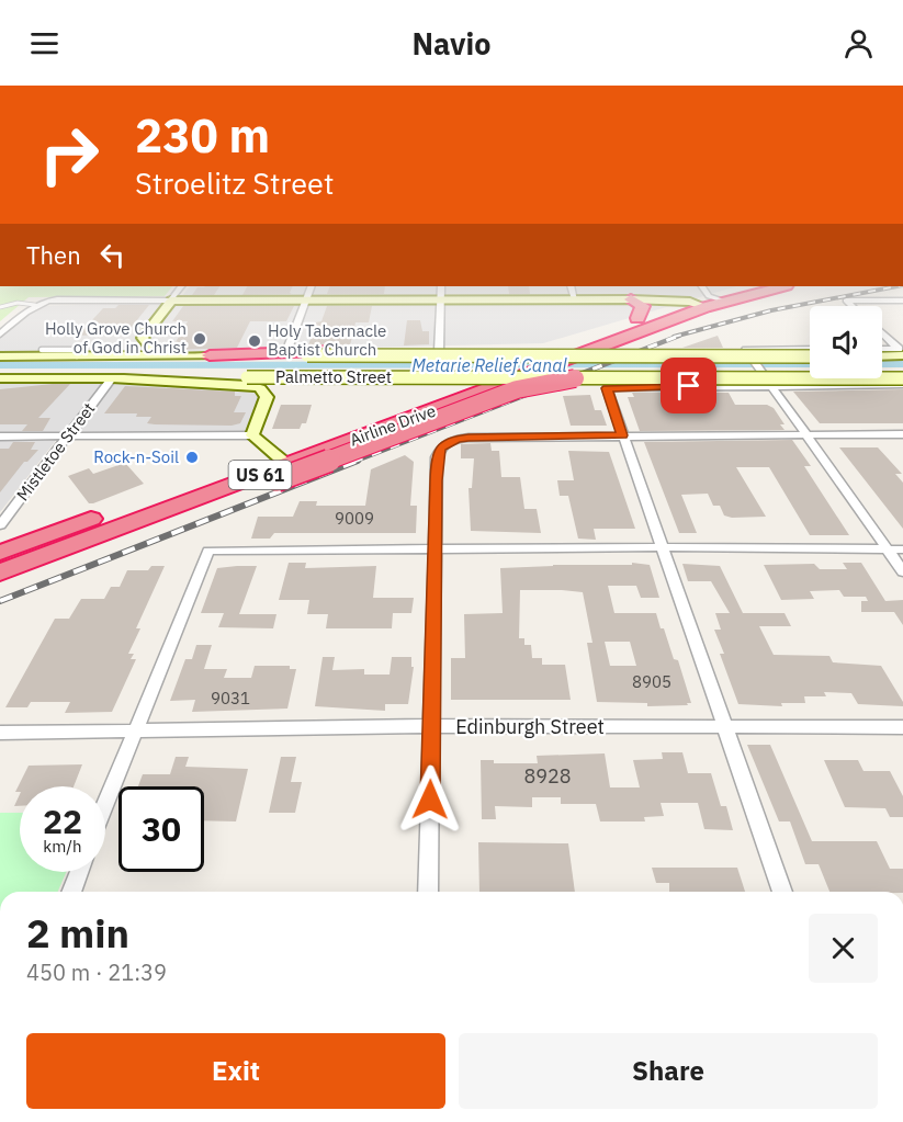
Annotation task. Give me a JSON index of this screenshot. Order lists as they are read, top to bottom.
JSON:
{
  "streets": {
    "highway": ["Airline Drive", "US 61"],
    "street": ["Palmetto Street", "Mistletoe Street", "Edinburgh Street"]
  },
  "crossings": [
    ["Palmetto Street", "Mistletoe Street"]
  ],
  "water": ["Metarie Relief Canal"],
  "places": ["Holly Grove Church of God in Christ", "Holy Tabernacle Baptist Church", "Rock-n-Soil"],
  "house_numbers": [
    "9009",
    "8905",
    "9031",
    "8928"
  ],
  "page": {
    "header": "Navio",
    "turn": ["230 m", "Stroelitz Street"],
    "then": "Then",
    "speed": "22 km/h",
    "limit": "30",
    "heading": ["2 min", "450 m · 21:39"],
    "buttons": ["Exit", "Share"]
  }
}
